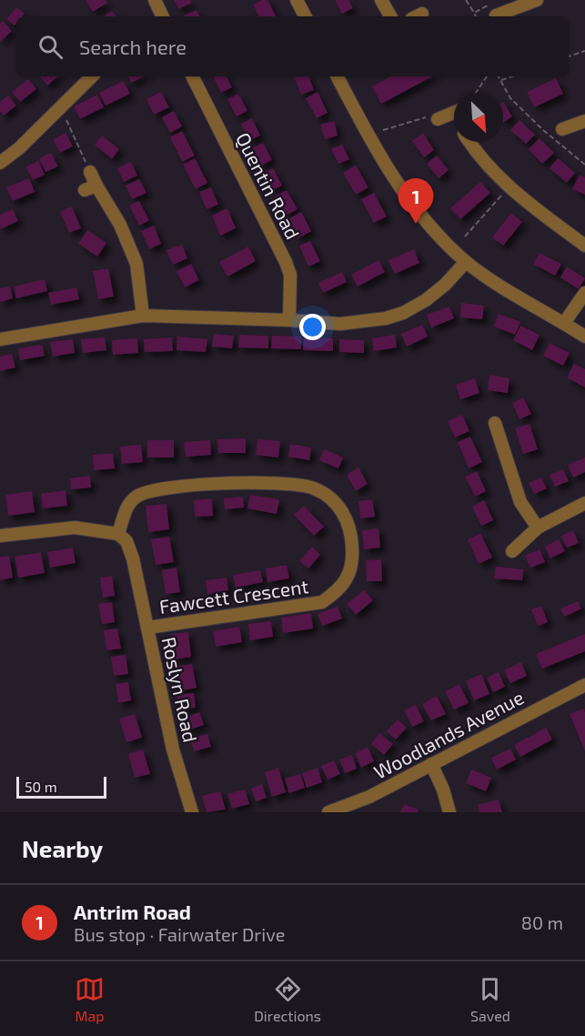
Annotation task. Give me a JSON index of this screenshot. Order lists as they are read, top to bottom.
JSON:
{
  "streets": {
    "street": [
      "Quentin Road",
      "Fawcett Crescent",
      "Roslyn Road",
      "Woodlands Avenue"
    ]
  },
  "crossings": [
    ["Fawcett Crescent", "Roslyn Road"]
  ],
  "scale_bar": "50 m",
  "north": "bottom right",
  "page": {
    "search": "Search here",
    "pins": "1",
    "scale": "50 m",
    "heading": "Nearby",
    "list": [
      {
        "mark": "1",
        "name": "Antrim Road",
        "note": "Bus stop · Fairwater Drive",
        "value": "80 m"
      }
    ],
    "nav": ["Map", "Directions", "Saved"]
  }
}
